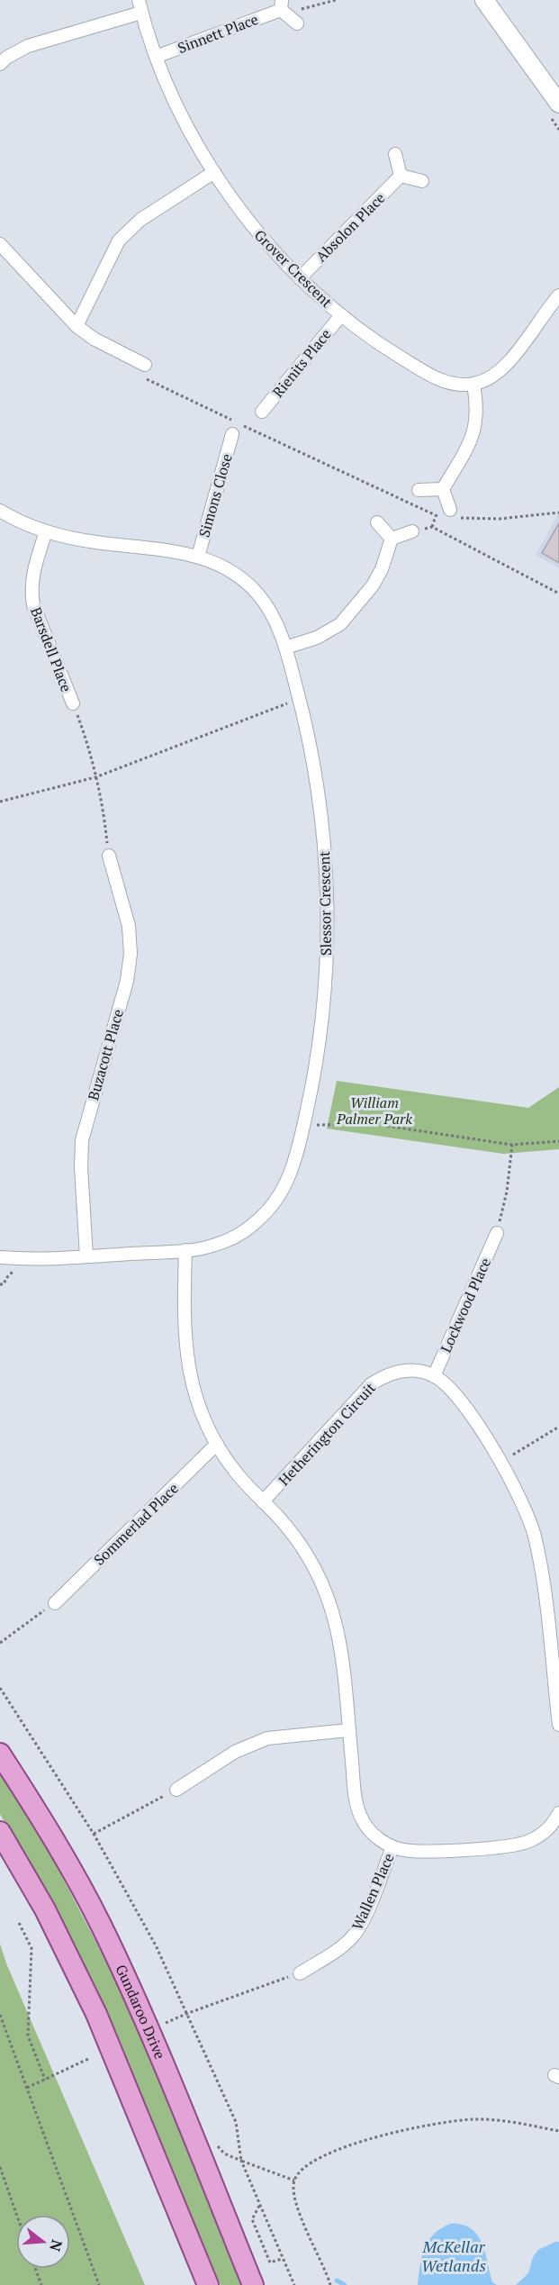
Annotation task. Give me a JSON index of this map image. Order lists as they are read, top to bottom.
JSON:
{
  "streets": {
    "main road": ["Gundaroo Drive"],
    "street": [
      "Sinnett Place",
      "Absolon Place",
      "Grover Crescent",
      "Rienits Place",
      "Simons Close",
      "Barsdell Place",
      "Slessor Crescent",
      "Buzacott Place",
      "Lockwood Place",
      "Hetherington Circuit",
      "Sommerlad Place",
      "Wallen Place"
    ]
  },
  "crossings": [
    ["Sinnett Place", "Grover Crescent"],
    ["Absolon Place", "Grover Crescent"],
    ["Grover Crescent", "Rienits Place"],
    ["Simons Close", "Slessor Crescent"],
    ["Barsdell Place", "Slessor Crescent"],
    ["Slessor Crescent", "Buzacott Place"],
    ["Lockwood Place", "Hetherington Circuit"]
  ],
  "water": ["McKellar Wetlands"],
  "parks": ["William Palmer Park"],
  "north": "right"
}
